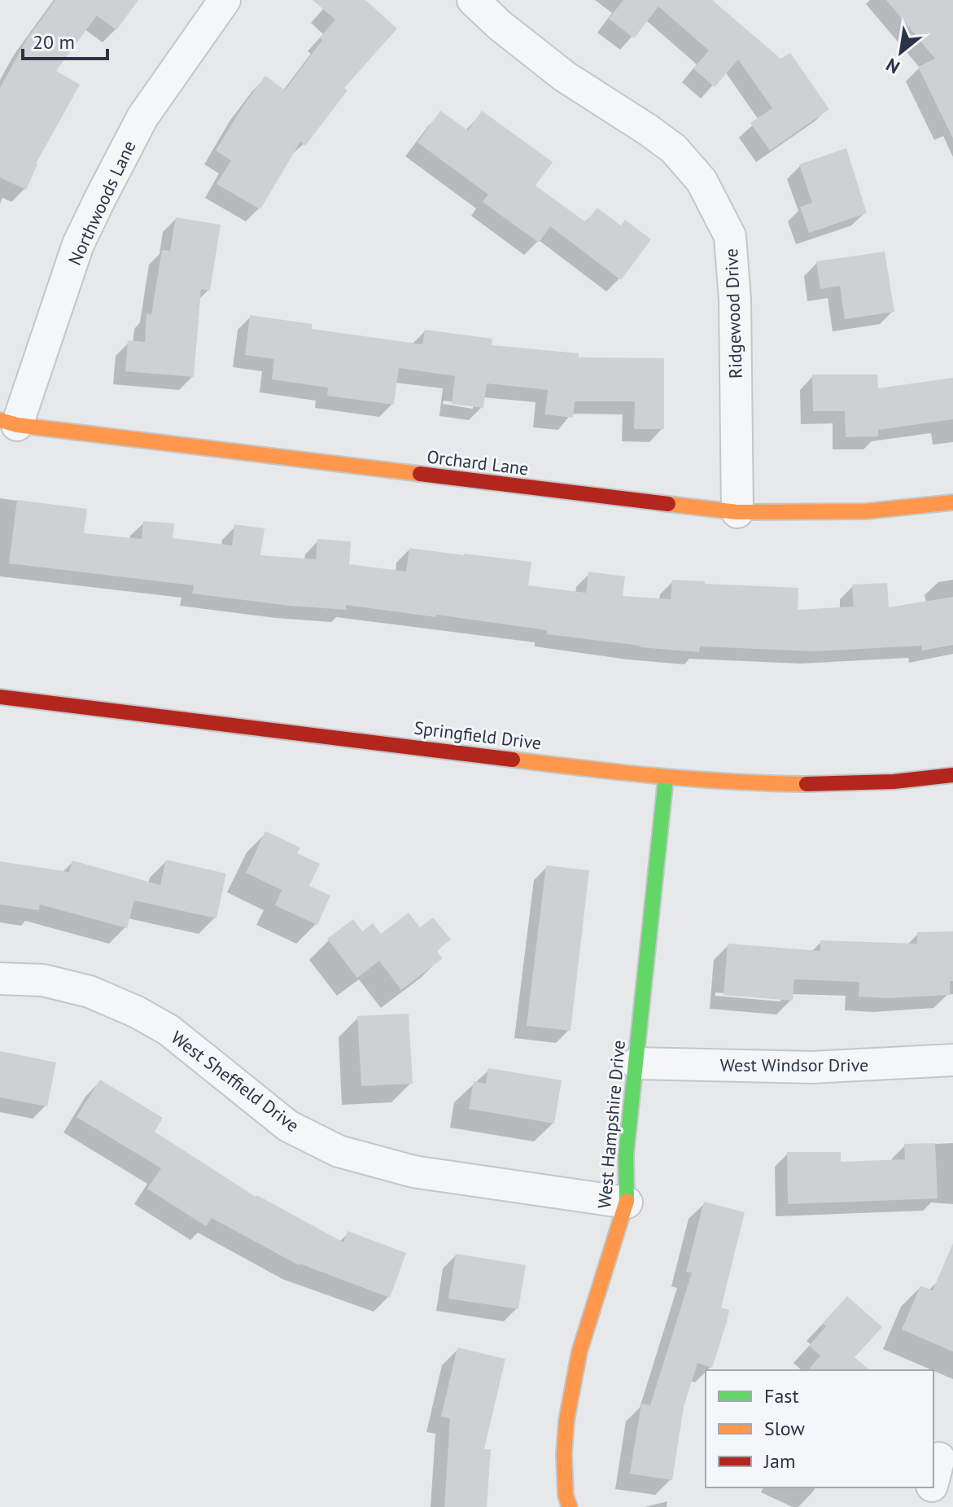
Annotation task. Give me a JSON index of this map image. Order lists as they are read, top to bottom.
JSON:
{
  "streets": {
    "street": [
      "Northwoods Lane",
      "Ridgewood Drive",
      "Orchard Lane",
      "Springfield Drive",
      "West Windsor Drive",
      "West Sheffield Drive",
      "West Hampshire Drive"
    ]
  },
  "crossings": [
    ["Northwoods Lane", "Orchard Lane"],
    ["Ridgewood Drive", "Orchard Lane"],
    ["Springfield Drive", "West Hampshire Drive"],
    ["West Windsor Drive", "West Hampshire Drive"],
    ["West Sheffield Drive", "West Hampshire Drive"]
  ],
  "legend": ["Fast", "Slow", "Jam"],
  "scale_bar": "20 m",
  "north": "bottom left"
}
